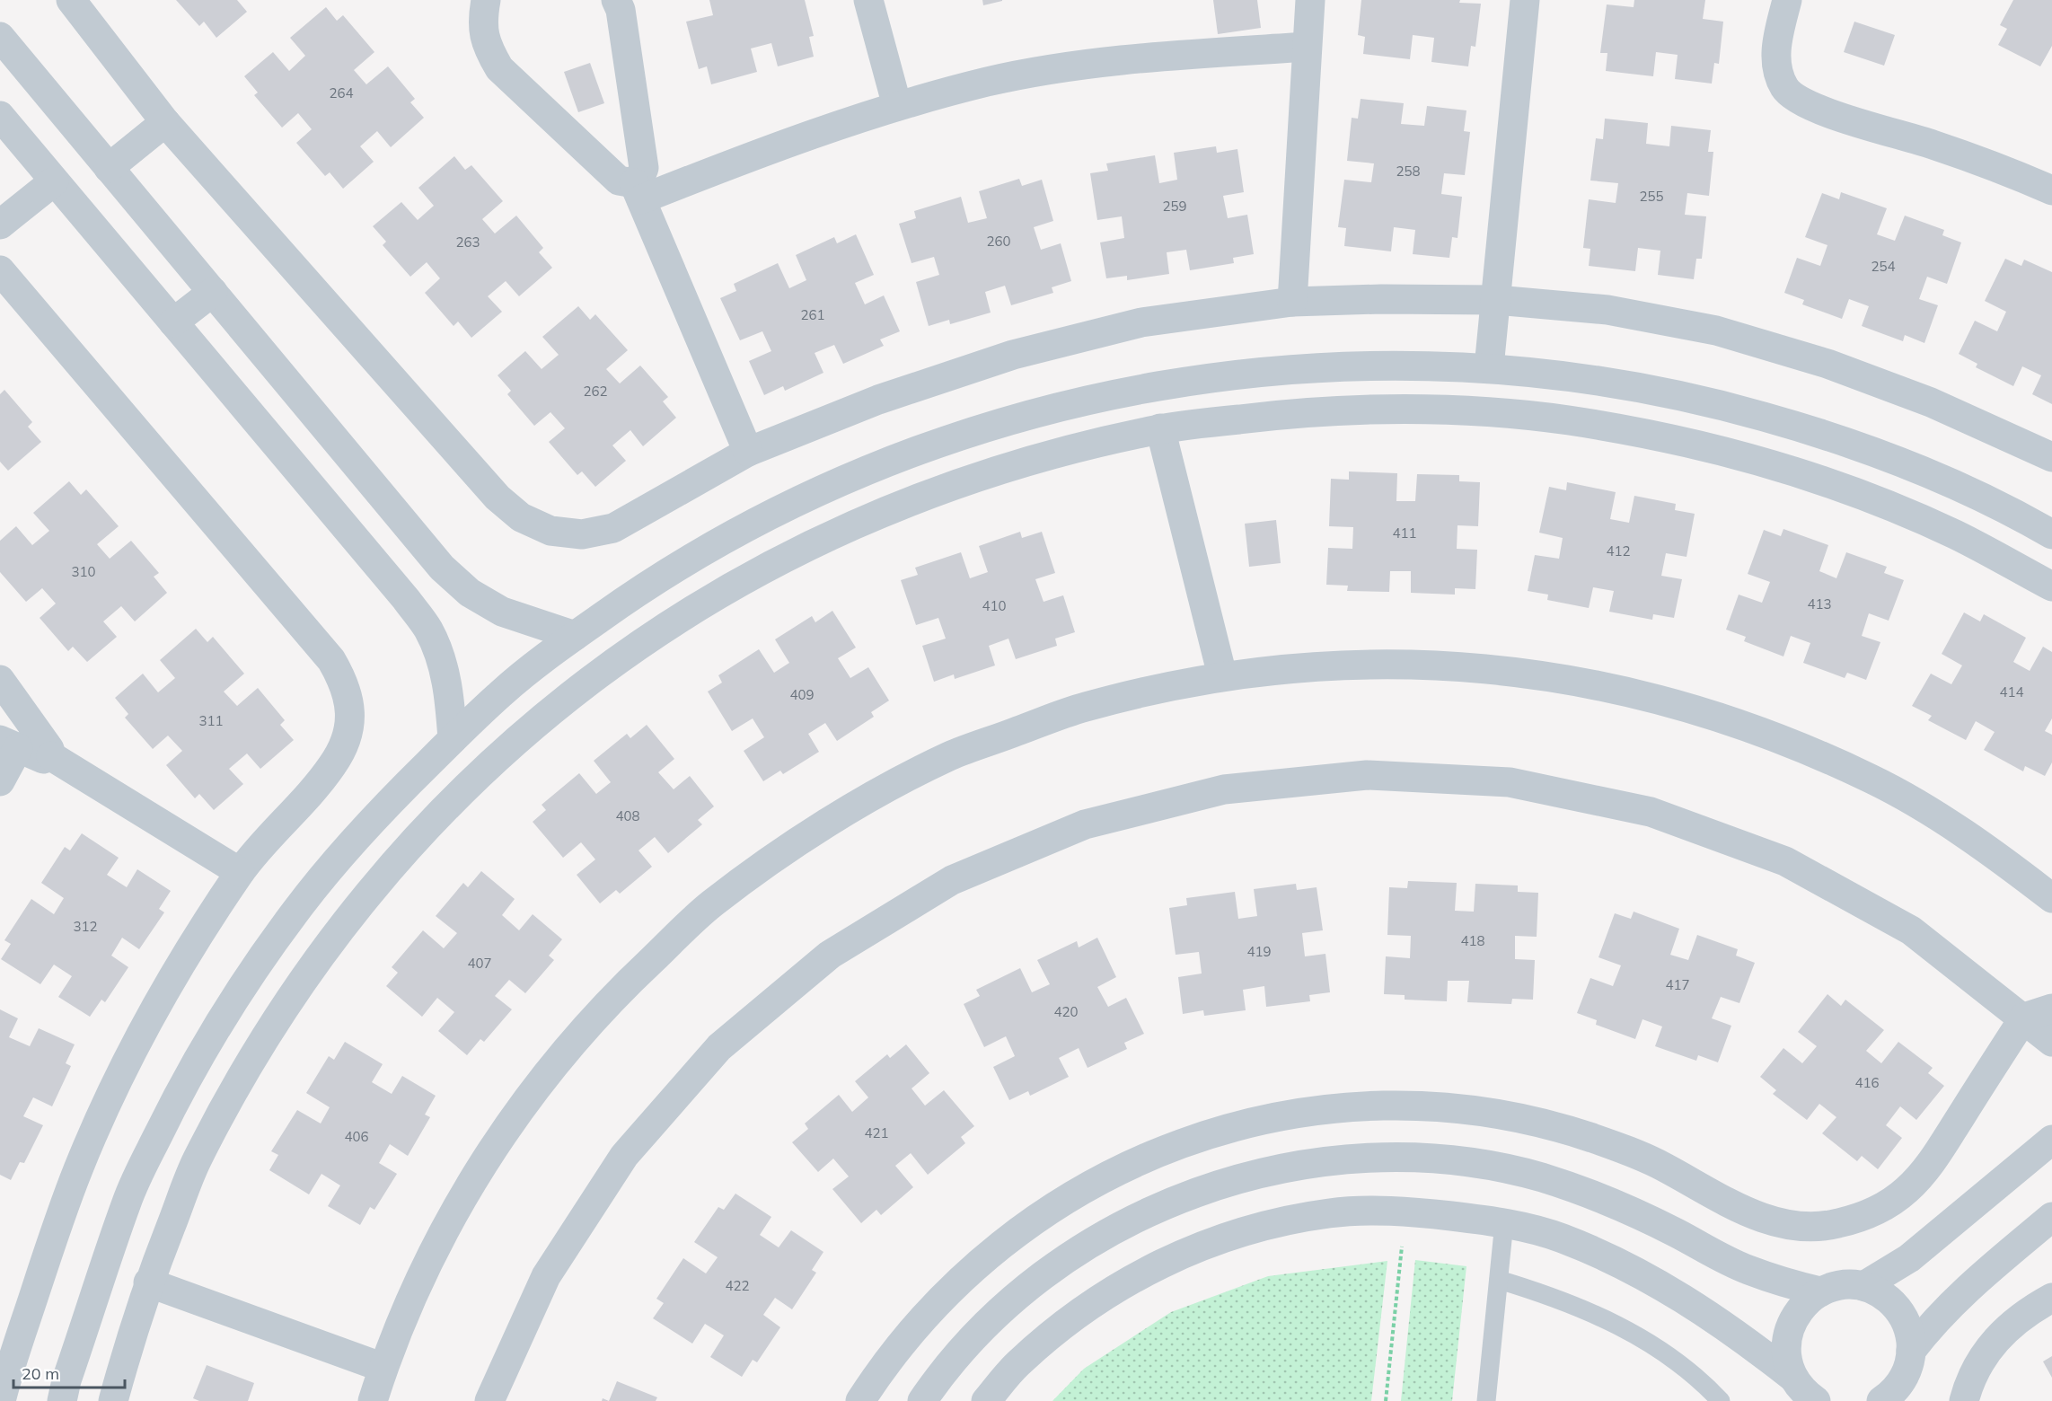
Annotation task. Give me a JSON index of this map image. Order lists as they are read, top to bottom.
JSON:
{
  "house_numbers": [
    "264",
    "258",
    "255",
    "259",
    "260",
    "263",
    "254",
    "261",
    "262",
    "411",
    "412",
    "310",
    "413",
    "410",
    "414",
    "409",
    "311",
    "408",
    "312",
    "418",
    "419",
    "407",
    "417",
    "420",
    "416",
    "421",
    "406",
    "422"
  ],
  "scale_bar": "20 m"
}
